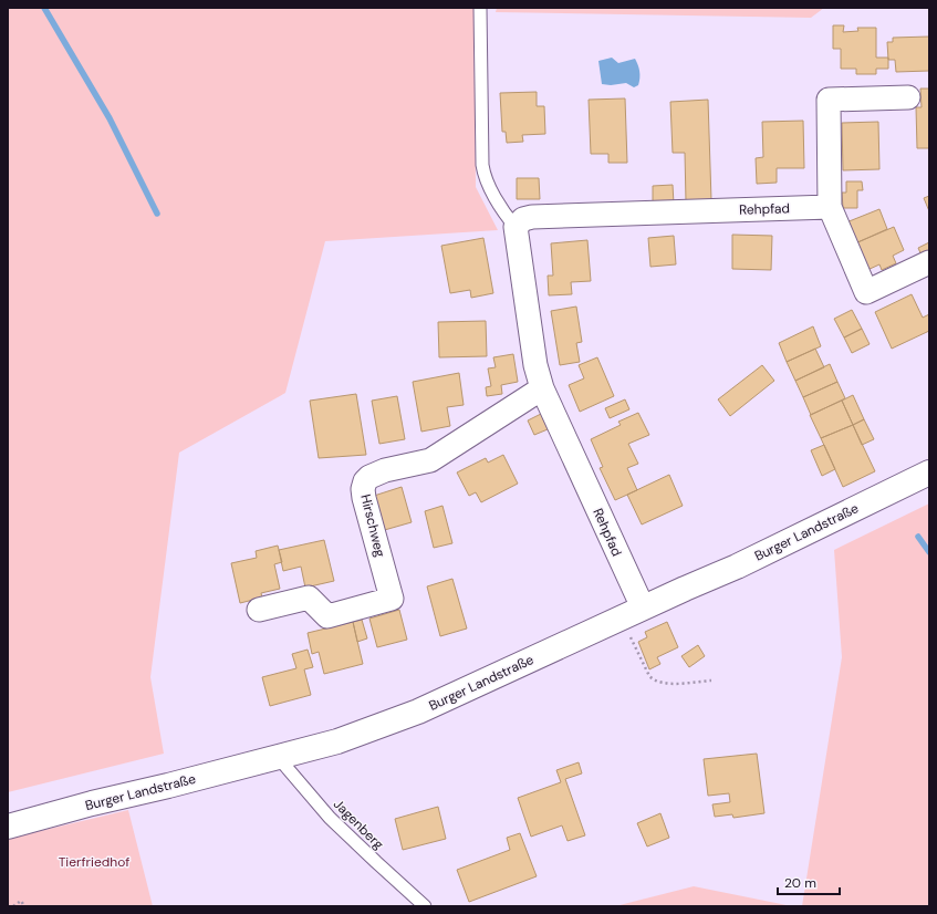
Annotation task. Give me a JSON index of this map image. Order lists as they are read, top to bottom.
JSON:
{
  "streets": {
    "main road": ["Burger Landstraße"],
    "street": ["Rehpfad", "Hirschweg"],
    "lane": ["Jagenberg"]
  },
  "crossings": [
    ["Rehpfad", "Hirschweg"],
    ["Rehpfad", "Burger Landstraße"],
    ["Burger Landstraße", "Jagenberg"]
  ],
  "parks": ["Tierfriedhof"],
  "scale_bar": "20 m"
}
